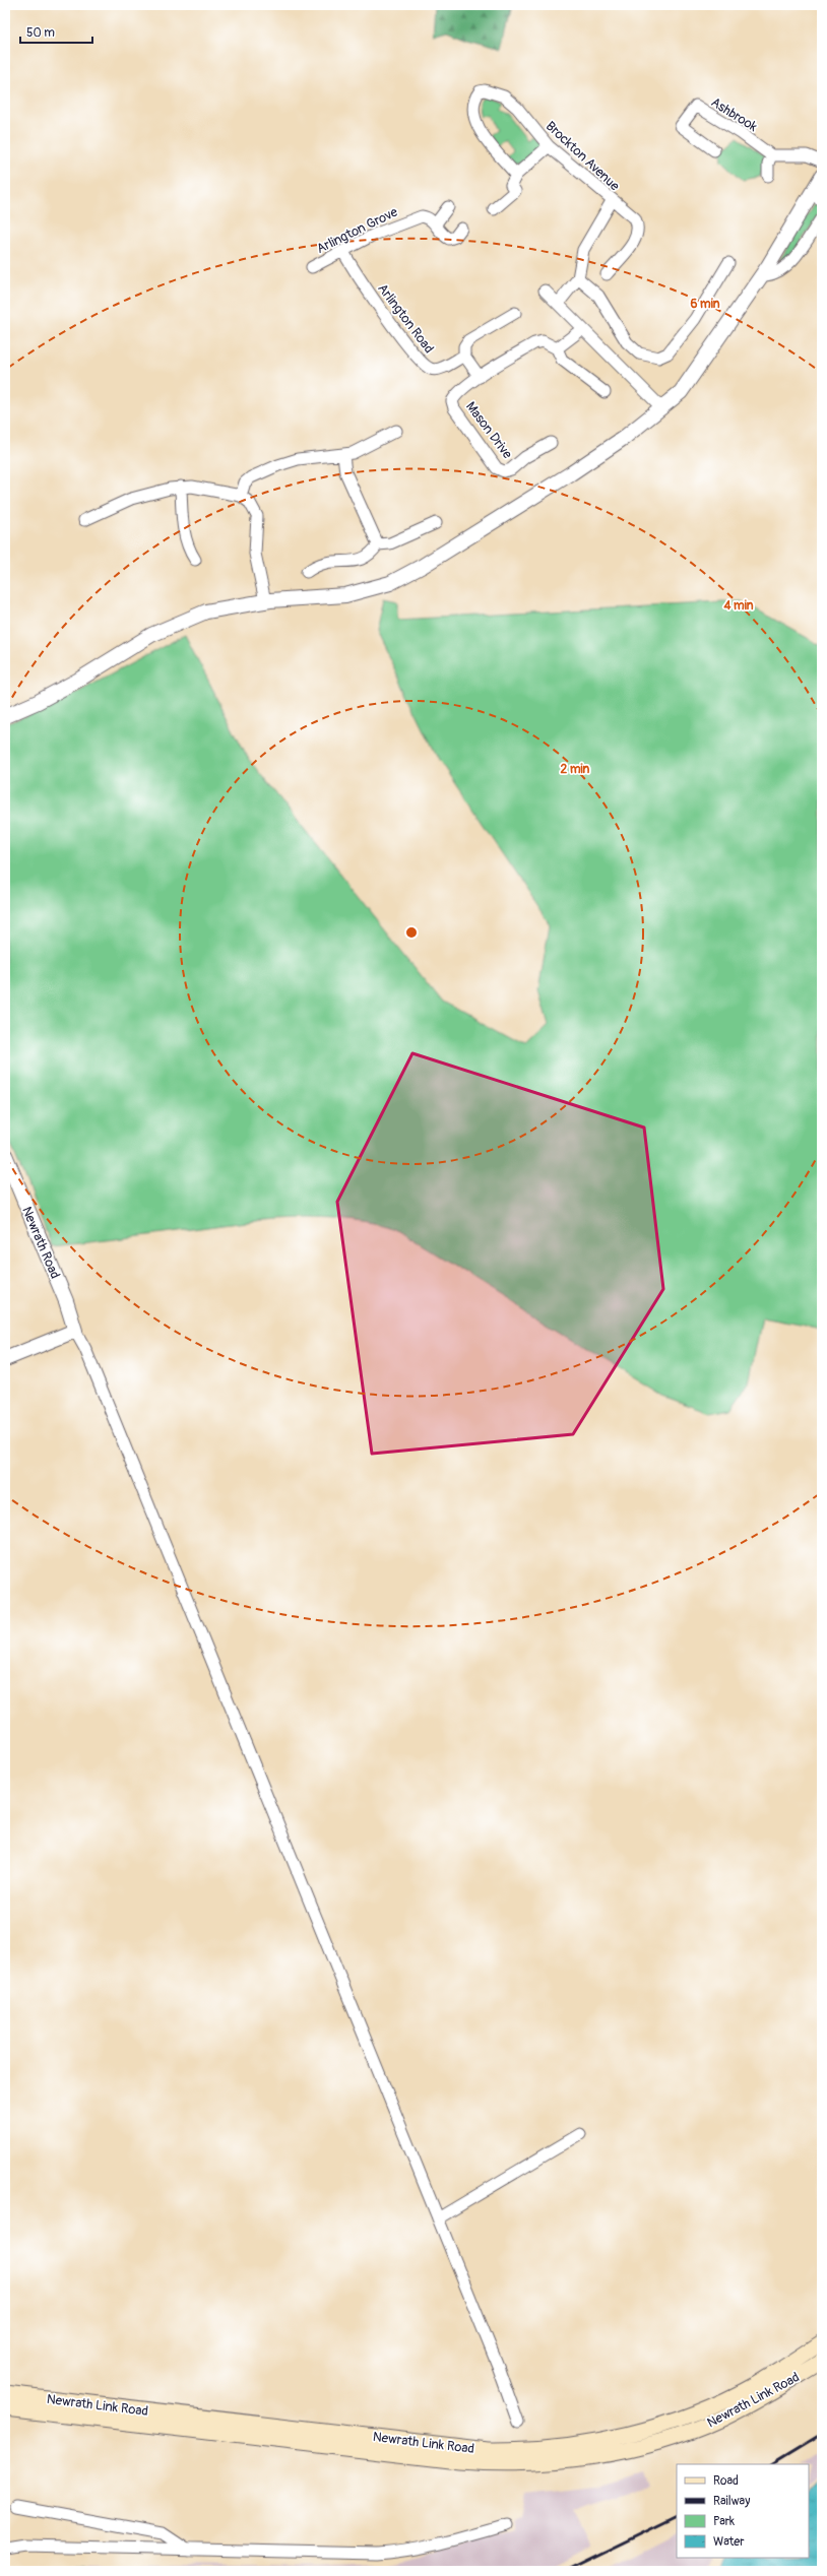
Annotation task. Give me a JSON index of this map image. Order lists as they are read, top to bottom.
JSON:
{
  "streets": {
    "main road": ["Newrath Link Road"],
    "street": [
      "Ashbrook",
      "Brockton Avenue",
      "Arlington Grove",
      "Arlington Road",
      "Mason Drive",
      "Newrath Road"
    ]
  },
  "crossings": [
    ["Arlington Grove", "Arlington Road"]
  ],
  "legend": [
    "Road",
    "Railway",
    "Park",
    "Water"
  ],
  "scale_bar": "50 m",
  "rings": ["6 min", "4 min", "2 min"]
}
